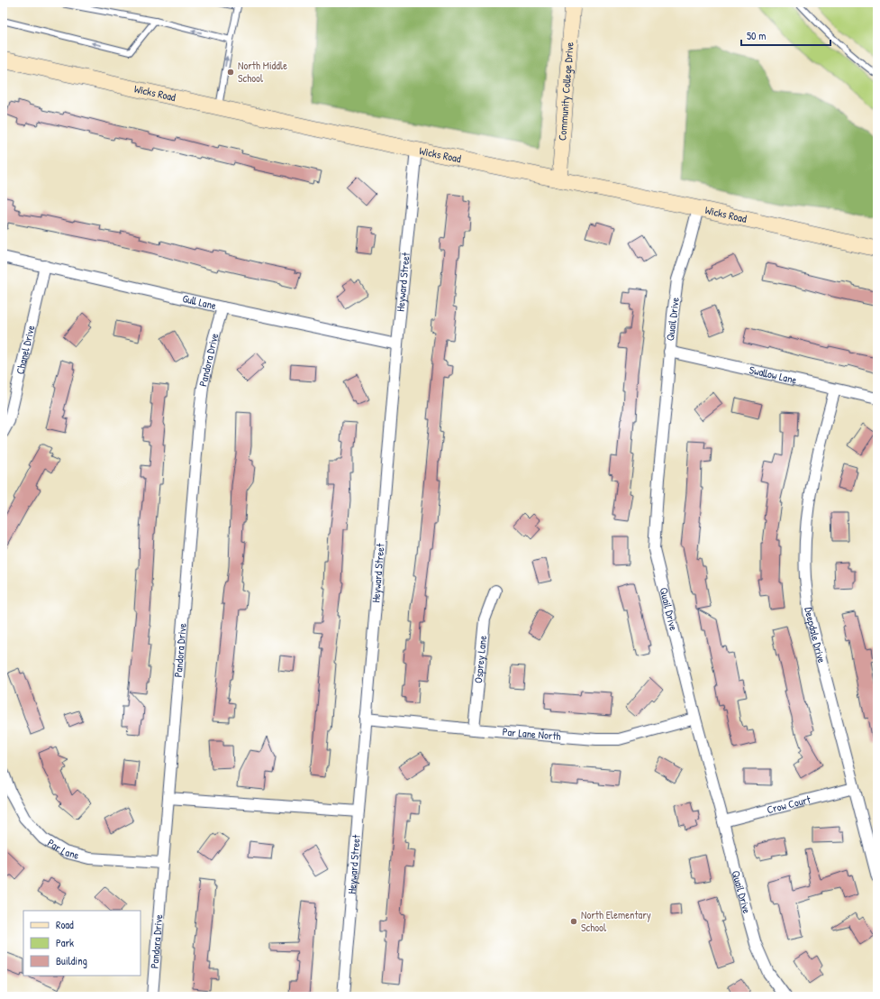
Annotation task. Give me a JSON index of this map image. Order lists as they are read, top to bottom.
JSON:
{
  "streets": {
    "main road": ["Community College Drive", "Wicks Road"],
    "street": [
      "Heyward Street",
      "Gull Lane",
      "Quail Drive",
      "Chanel Drive",
      "Pandora Drive",
      "Swallow Lane",
      "Deepdale Drive",
      "Osprey Lane",
      "Par Lane North",
      "Crow Court",
      "Par Lane"
    ]
  },
  "crossings": [
    ["Community College Drive", "Wicks Road"],
    ["Wicks Road", "Heyward Street"],
    ["Wicks Road", "Quail Drive"],
    ["Heyward Street", "Gull Lane"],
    ["Heyward Street", "Par Lane North"],
    ["Gull Lane", "Chanel Drive"],
    ["Gull Lane", "Pandora Drive"],
    ["Quail Drive", "Swallow Lane"],
    ["Quail Drive", "Par Lane North"],
    ["Quail Drive", "Crow Court"],
    ["Pandora Drive", "Par Lane"],
    ["Swallow Lane", "Deepdale Drive"],
    ["Deepdale Drive", "Crow Court"],
    ["Osprey Lane", "Par Lane North"]
  ],
  "places": ["North Middle School", "North Elementary School"],
  "legend": ["Road", "Park", "Building"],
  "scale_bar": "50 m"
}
